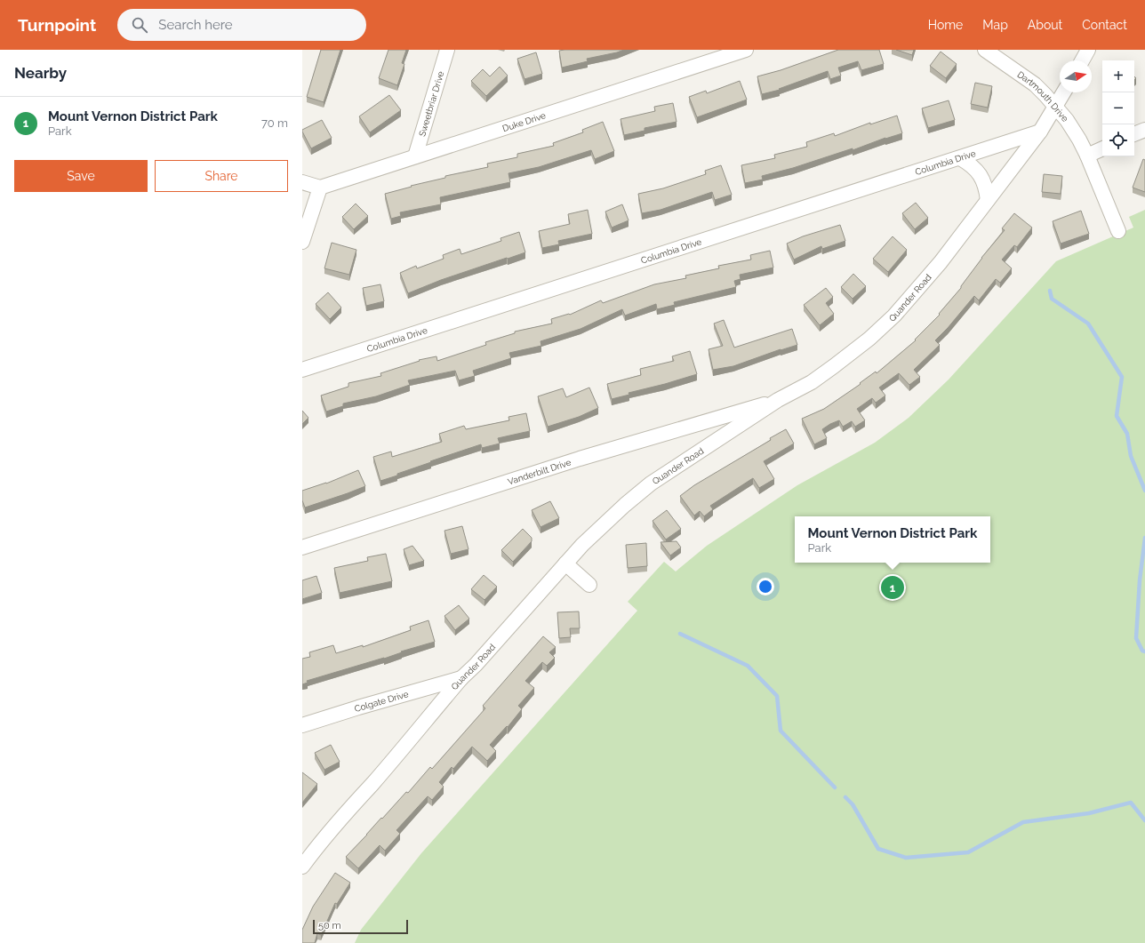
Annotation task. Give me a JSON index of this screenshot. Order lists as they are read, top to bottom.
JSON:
{
  "streets": {
    "street": [
      "Dartmouth Drive",
      "Sweetbriar Drive",
      "Duke Drive",
      "Columbia Drive",
      "Quander Road",
      "Vanderbilt Drive",
      "Colgate Drive"
    ]
  },
  "crossings": [
    ["Dartmouth Drive", "Quander Road"],
    ["Sweetbriar Drive", "Duke Drive"],
    ["Columbia Drive", "Quander Road"],
    ["Quander Road", "Vanderbilt Drive"],
    ["Quander Road", "Colgate Drive"]
  ],
  "scale_bar": "50 m",
  "north": "right",
  "page": {
    "header": "Turnpoint",
    "search": "Search here",
    "nav": [
      "Home",
      "Map",
      "About",
      "Contact"
    ],
    "heading": "Nearby",
    "map_buttons": ["+", "−"],
    "list": [
      {
        "mark": "1",
        "name": "Mount Vernon District Park",
        "note": "Park",
        "value": "70 m"
      }
    ],
    "buttons": ["Save", "Share"],
    "popup": ["Mount Vernon District Park", "Park"],
    "pins": "1",
    "scale": "50 m"
  }
}
